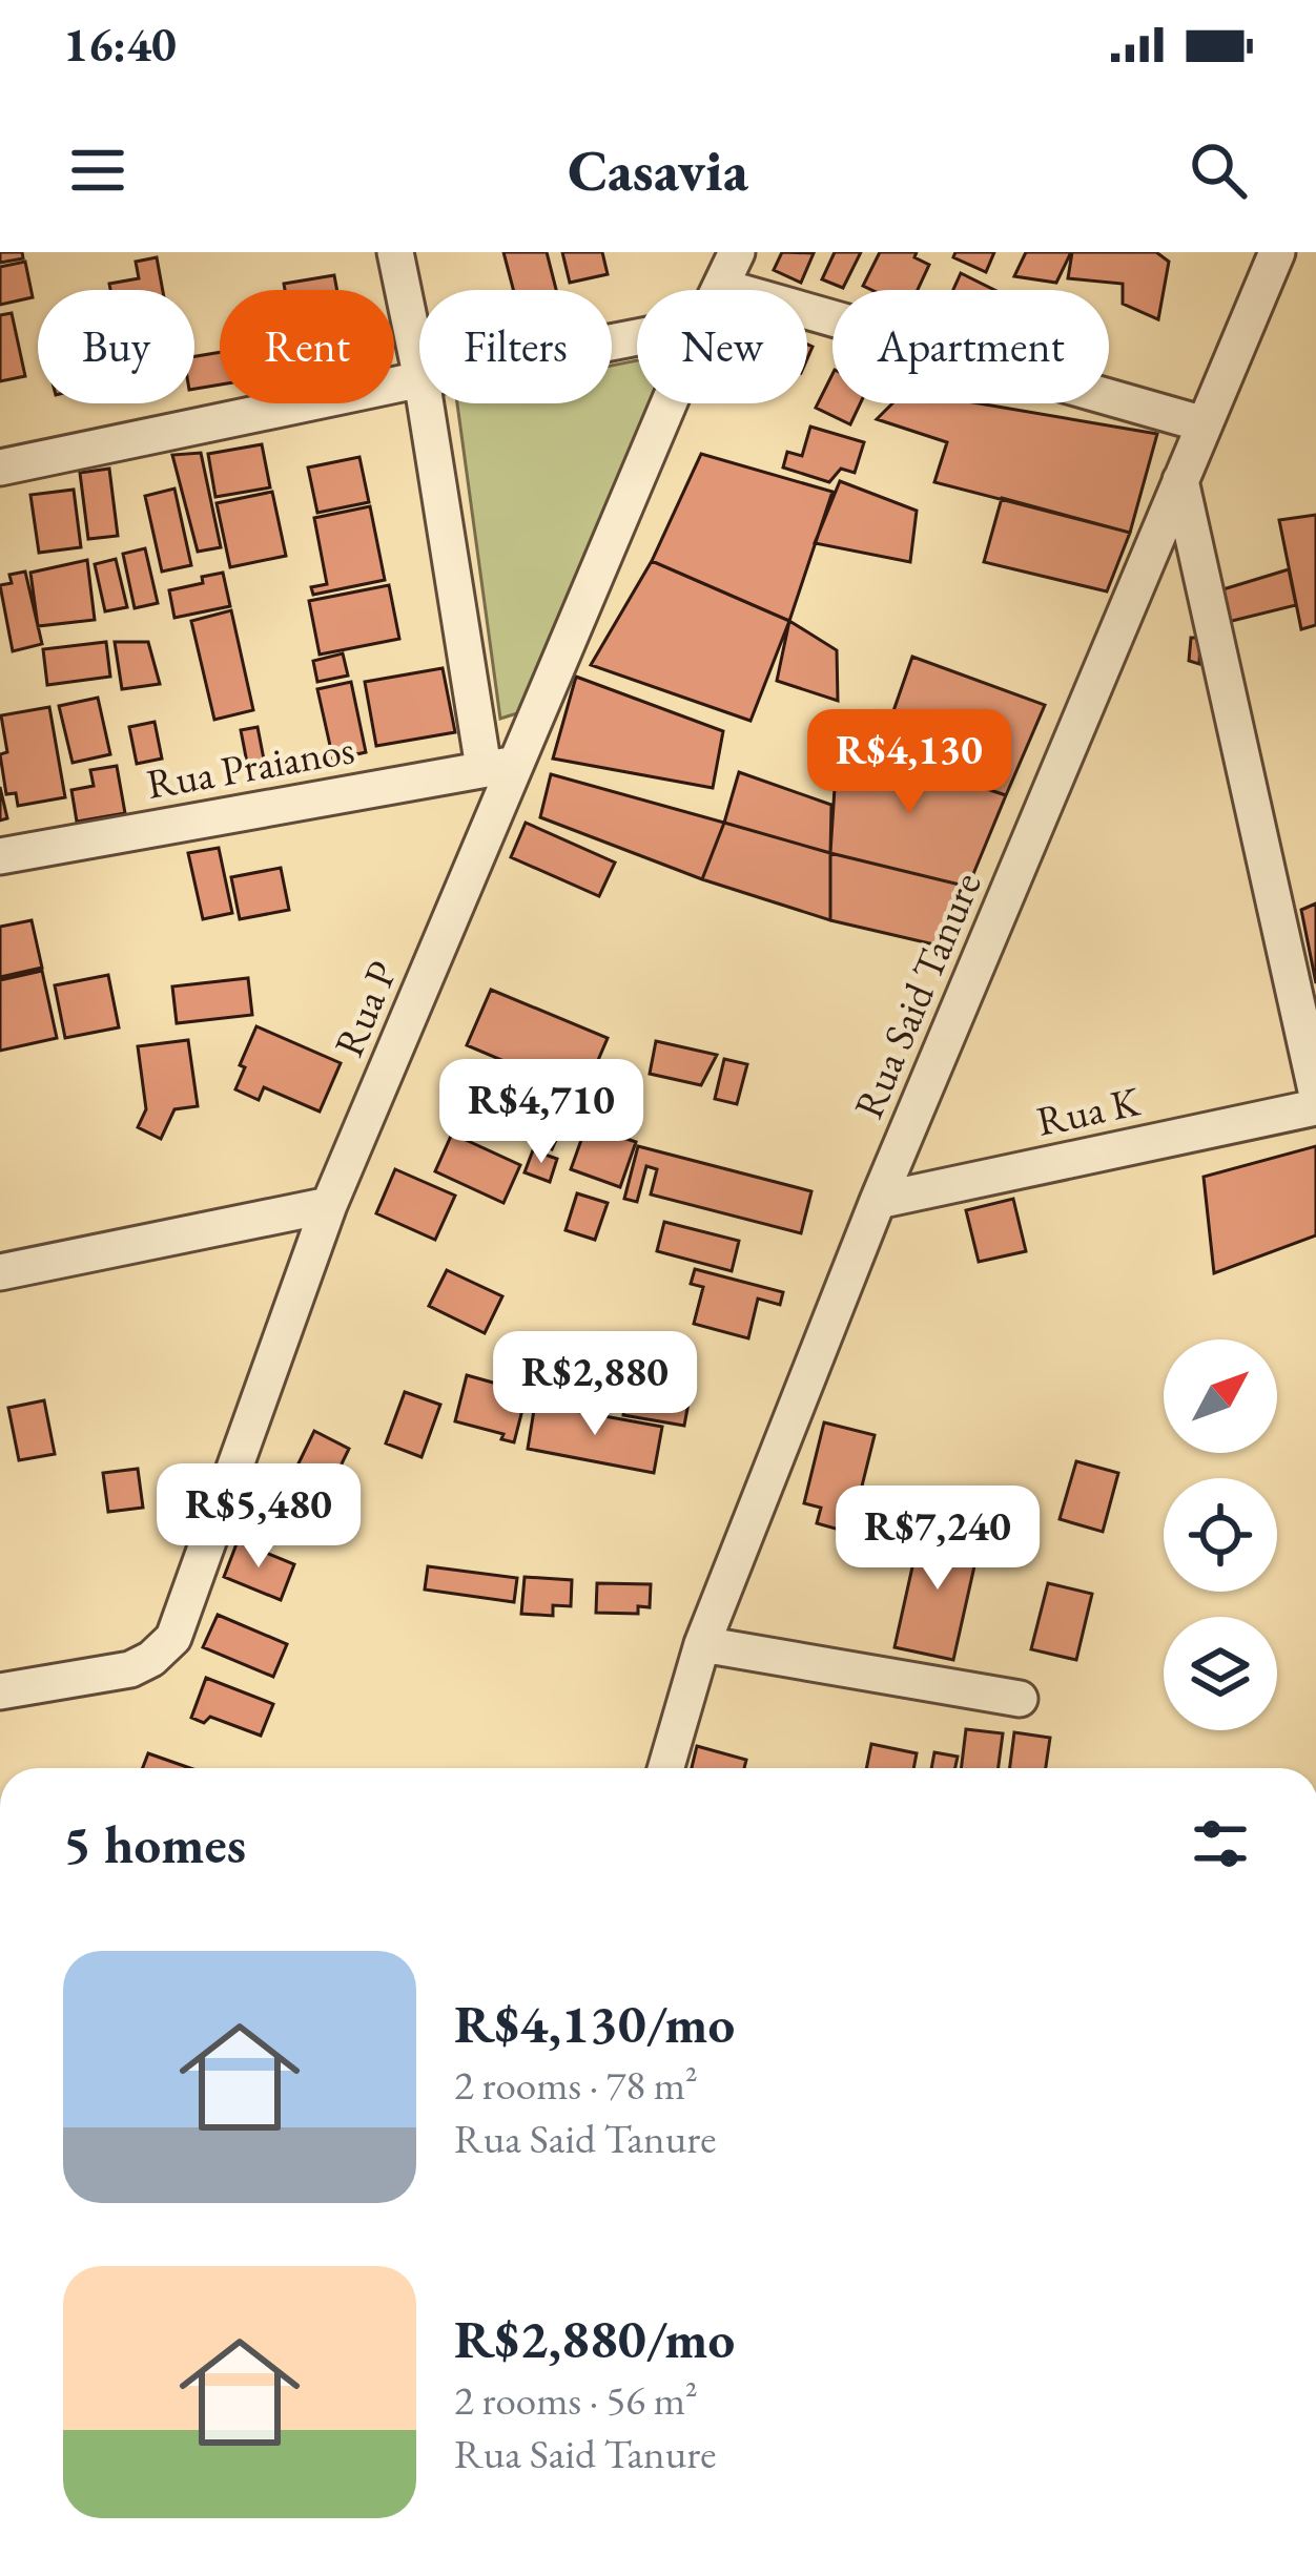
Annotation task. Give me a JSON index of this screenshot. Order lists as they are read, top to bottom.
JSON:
{
  "streets": {
    "street": [
      "Rua Praianos",
      "Rua Said Tanure",
      "Rua P",
      "Rua K"
    ]
  },
  "crossings": [
    ["Rua Praianos", "Rua P"],
    ["Rua Said Tanure", "Rua K"]
  ],
  "north": "top right",
  "page": {
    "status": "16:40",
    "header": "Casavia",
    "chip": [
      "Buy",
      "Rent",
      "Filters",
      "New",
      "Apartment"
    ],
    "price": [
      "R$4,130",
      "R$4,710",
      "R$2,880",
      "R$5,480",
      "R$7,240"
    ],
    "heading": "5 homes",
    "list": [
      {
        "name": "R$4,130/mo",
        "note": "2 rooms · 78 m² · Rua Said Tanure"
      },
      {
        "name": "R$2,880/mo",
        "note": "2 rooms · 56 m² · Rua Said Tanure"
      }
    ]
  }
}
